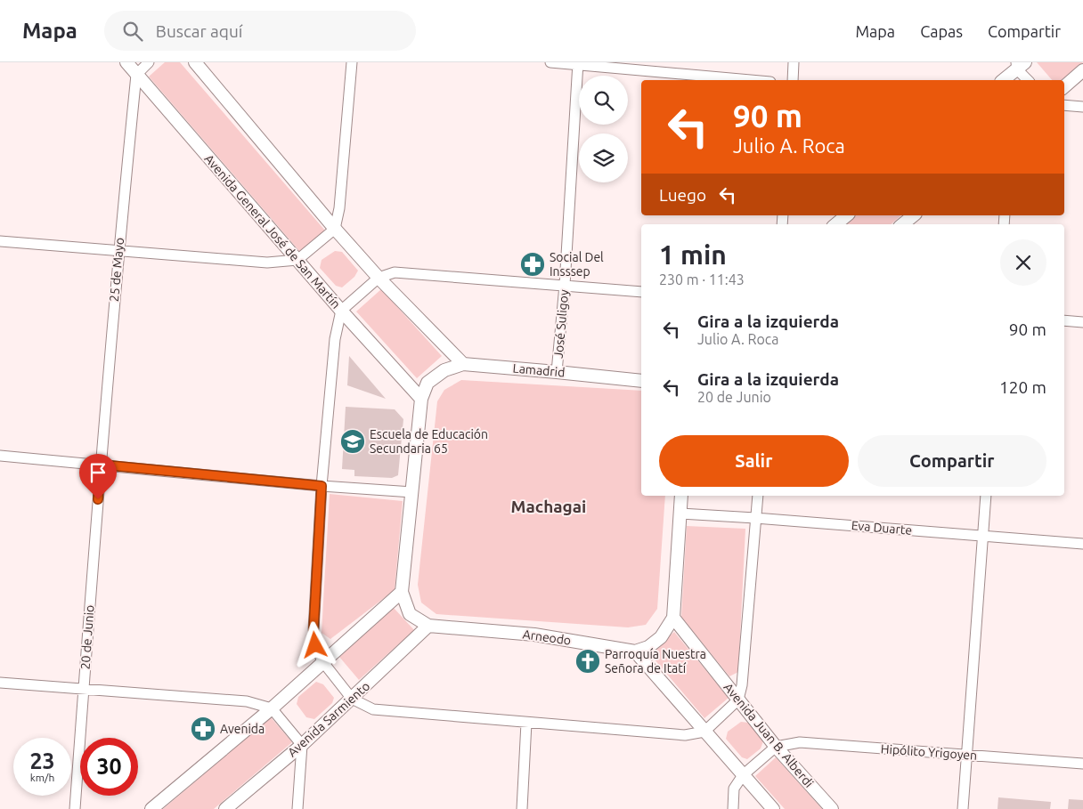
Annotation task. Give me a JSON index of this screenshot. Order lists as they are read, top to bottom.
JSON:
{
  "streets": {
    "street": [
      "Avenida General José de San Martín",
      "25 de Mayo",
      "José Suligoy",
      "Lamadrid",
      "Eva Duarte",
      "20 de Junio",
      "Arneodo",
      "Avenida Sarmiento",
      "Avenida Juan B. Alberdi",
      "Hipólito Yrigoyen"
    ]
  },
  "crossings": [
    ["Avenida General José de San Martín", "25 de Mayo"],
    ["Avenida General José de San Martín", "Lamadrid"],
    ["25 de Mayo", "20 de Junio"],
    ["José Suligoy", "Lamadrid"],
    ["Arneodo", "Avenida Sarmiento"],
    ["Avenida Juan B. Alberdi", "Hipólito Yrigoyen"]
  ],
  "districts": ["Machagai"],
  "places": {
    "pharmacy": ["Social Del Insssep", "Avenida"],
    "school or university": ["Escuela de Educación Secundaria 65"],
    "church": ["Parroquía Nuestra Señora de Itatí"]
  },
  "page": {
    "header": "Mapa",
    "search": "Buscar aquí",
    "nav": ["Mapa", "Capas", "Compartir"],
    "turn": ["90 m", "Julio A. Roca"],
    "then": "Luego",
    "heading": ["1 min", "230 m · 11:43"],
    "list": [
      {
        "name": "Gira a la izquierda",
        "note": "Julio A. Roca",
        "value": "90 m"
      },
      {
        "name": "Gira a la izquierda",
        "note": "20 de Junio",
        "value": "120 m"
      }
    ],
    "buttons": ["Salir", "Compartir"],
    "speed": "23 km/h",
    "limit": "30"
  }
}
